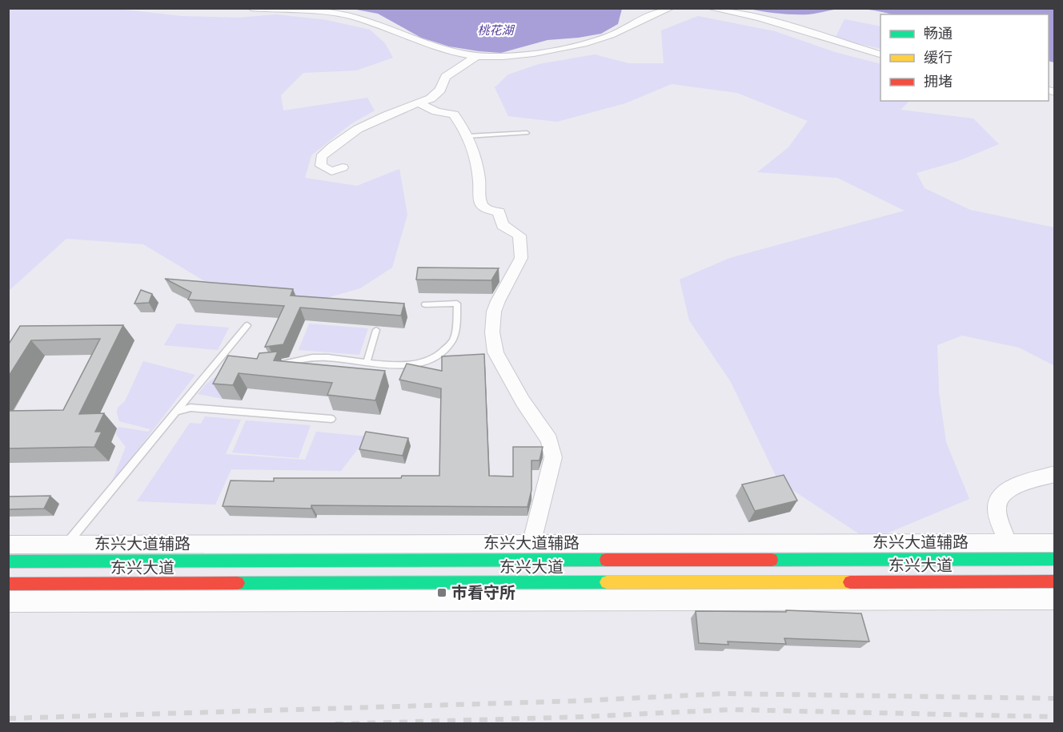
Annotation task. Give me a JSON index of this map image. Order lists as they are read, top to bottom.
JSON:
{
  "streets": {
    "main road": ["东兴大道"],
    "street": ["东兴大道辅路"]
  },
  "water": ["桃花湖"],
  "places": {
    "transit": ["巿看守所"]
  },
  "legend": ["畅通", "缓行", "拥堵"]
}
